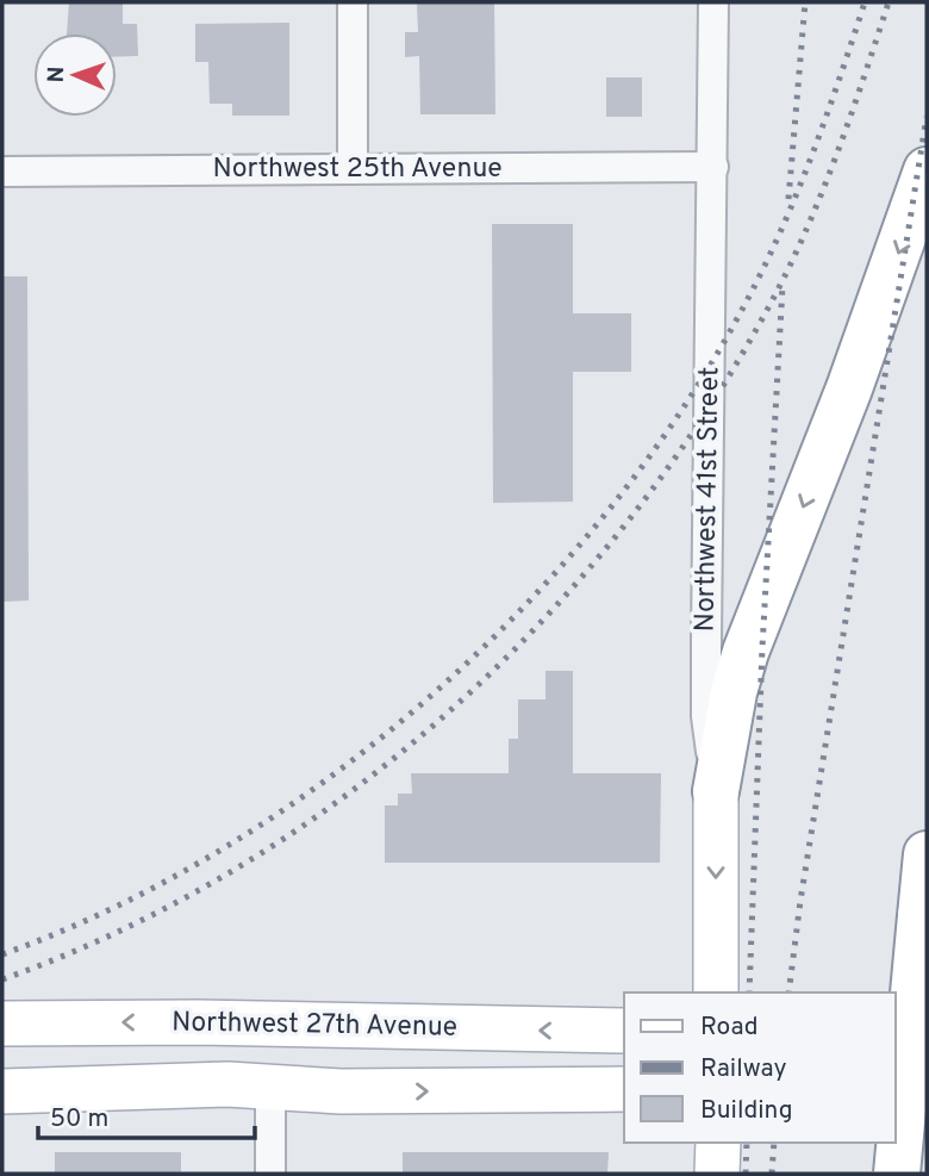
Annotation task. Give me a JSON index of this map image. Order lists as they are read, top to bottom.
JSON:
{
  "streets": {
    "main road": ["Northwest 41st Street", "Northwest 27th Avenue"],
    "street": ["Northwest 25th Avenue"]
  },
  "crossings": [
    ["Northwest 25th Avenue", "Northwest 41st Street"]
  ],
  "legend": ["Road", "Railway", "Building"],
  "scale_bar": "50 m",
  "north": "left"
}
